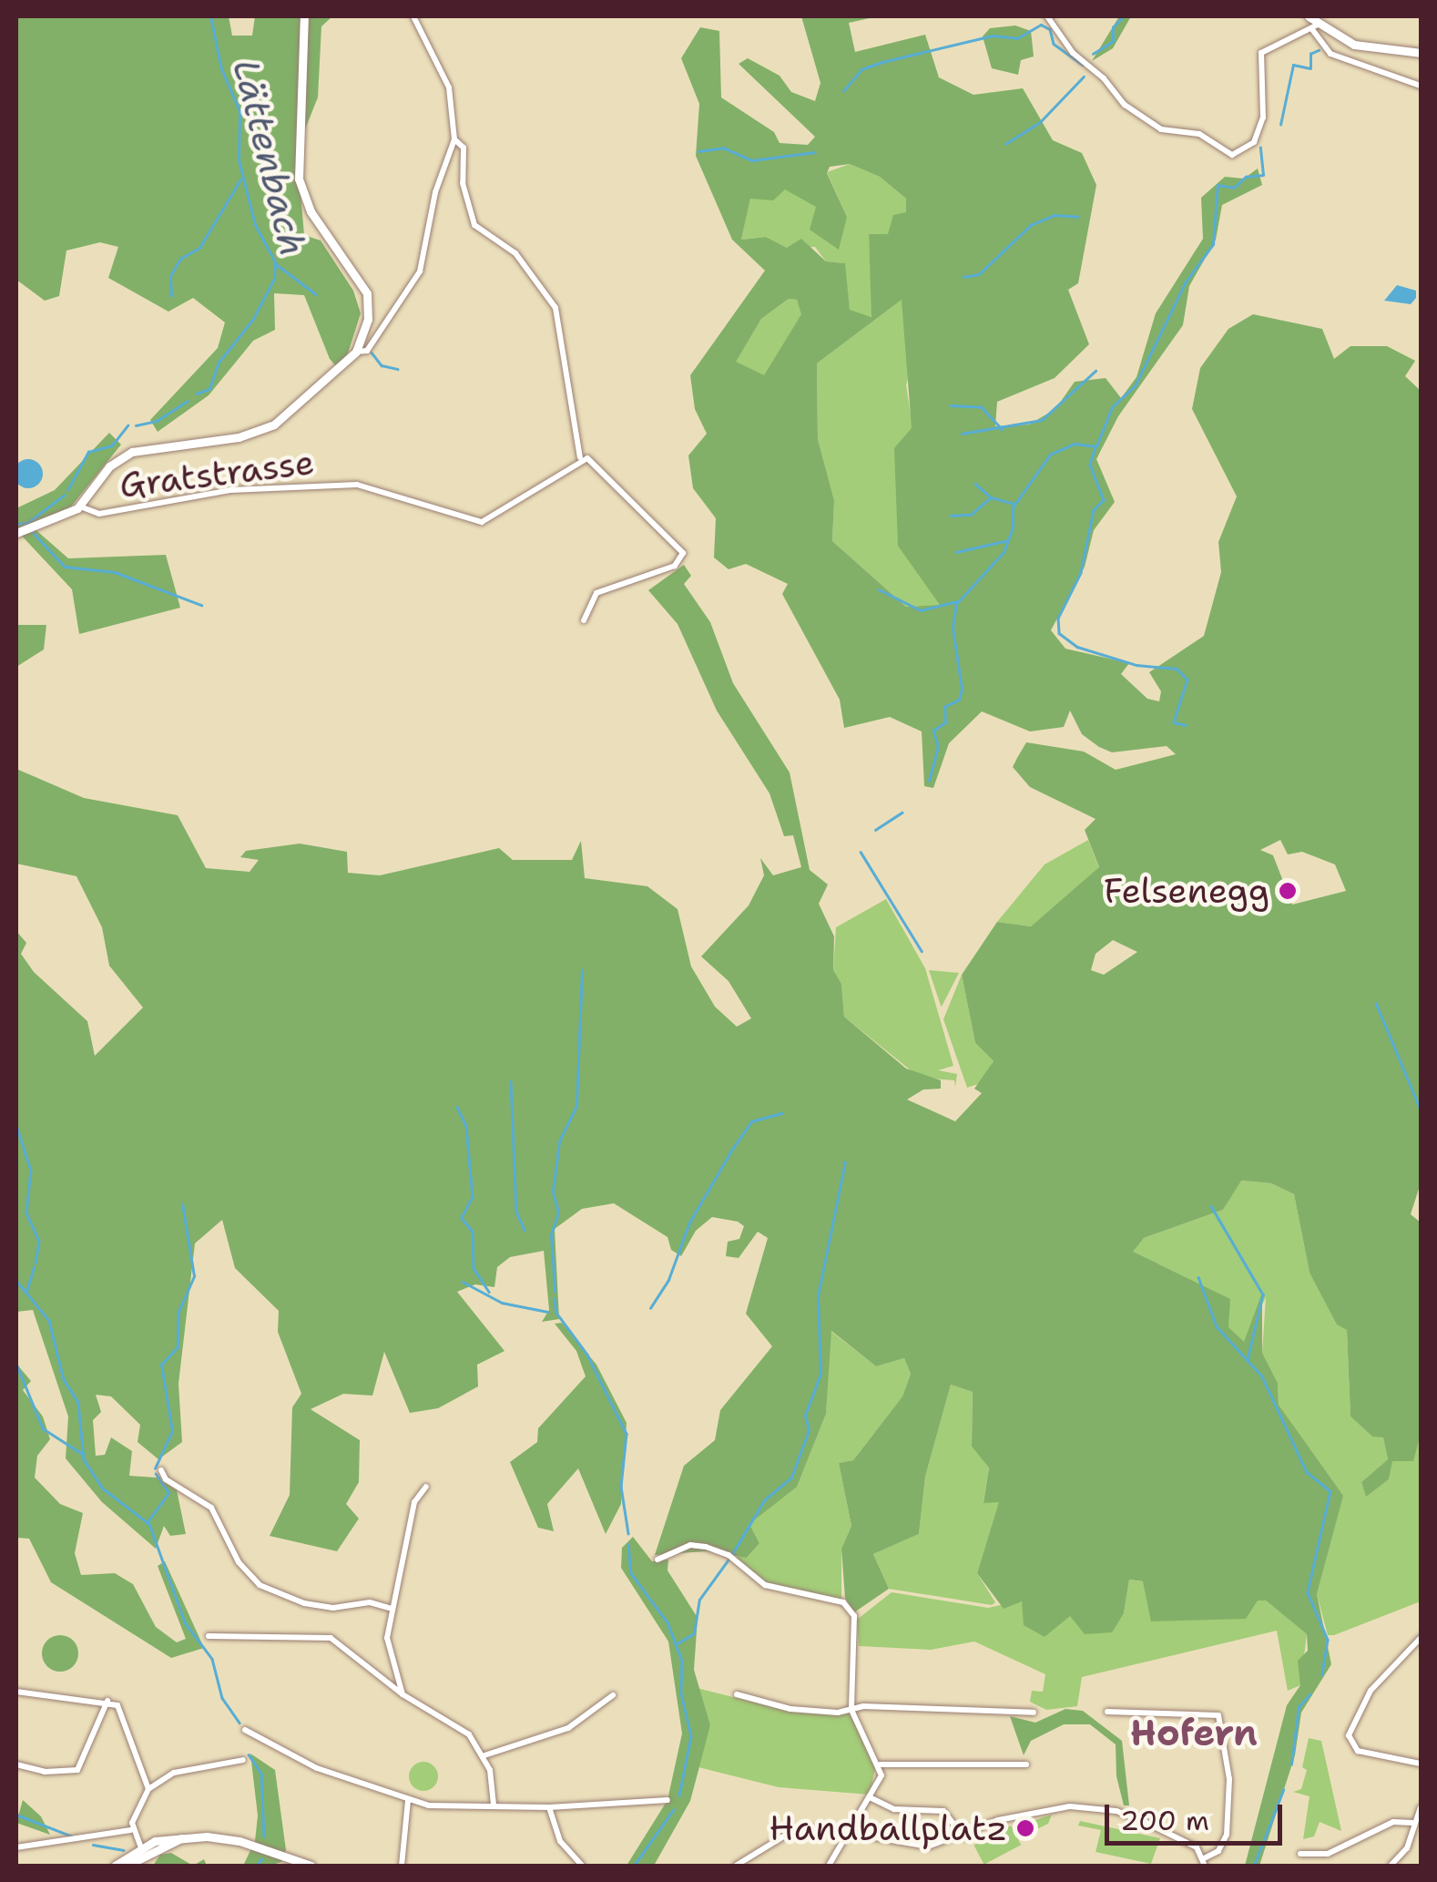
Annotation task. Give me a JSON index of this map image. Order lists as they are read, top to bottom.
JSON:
{
  "streets": {
    "street": ["Gratstrasse"]
  },
  "districts": ["Hofern"],
  "water": ["Lättenbach"],
  "places": ["Felsenegg", "Handballplatz"],
  "scale_bar": "200 m"
}
